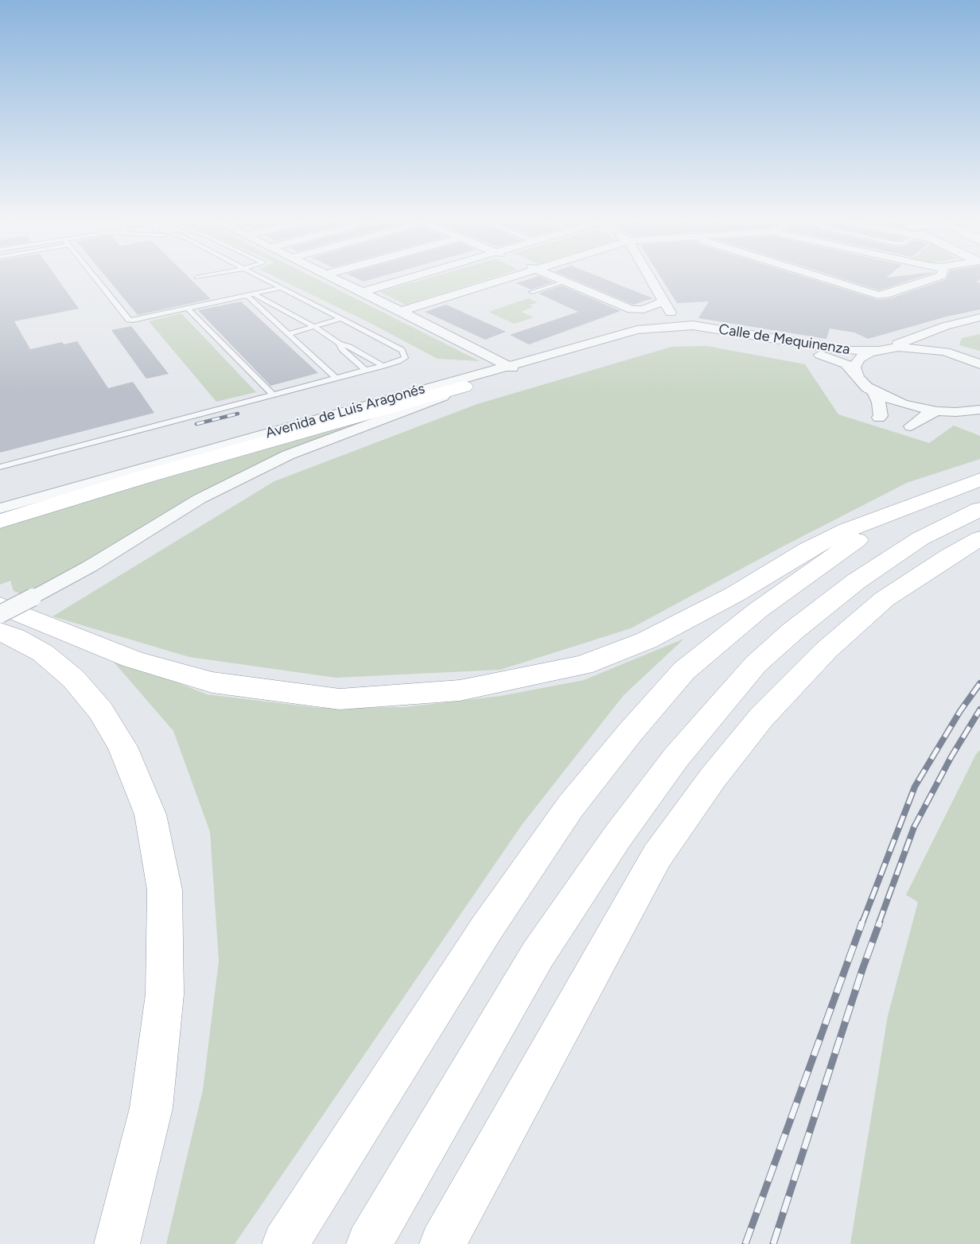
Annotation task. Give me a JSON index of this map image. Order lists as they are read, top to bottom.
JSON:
{
  "streets": {
    "street": ["Calle de Mequinenza", "Avenida de Luis Aragonés"]
  },
  "crossings": [
    ["Calle de Mequinenza", "Avenida de Luis Aragonés"]
  ]
}
